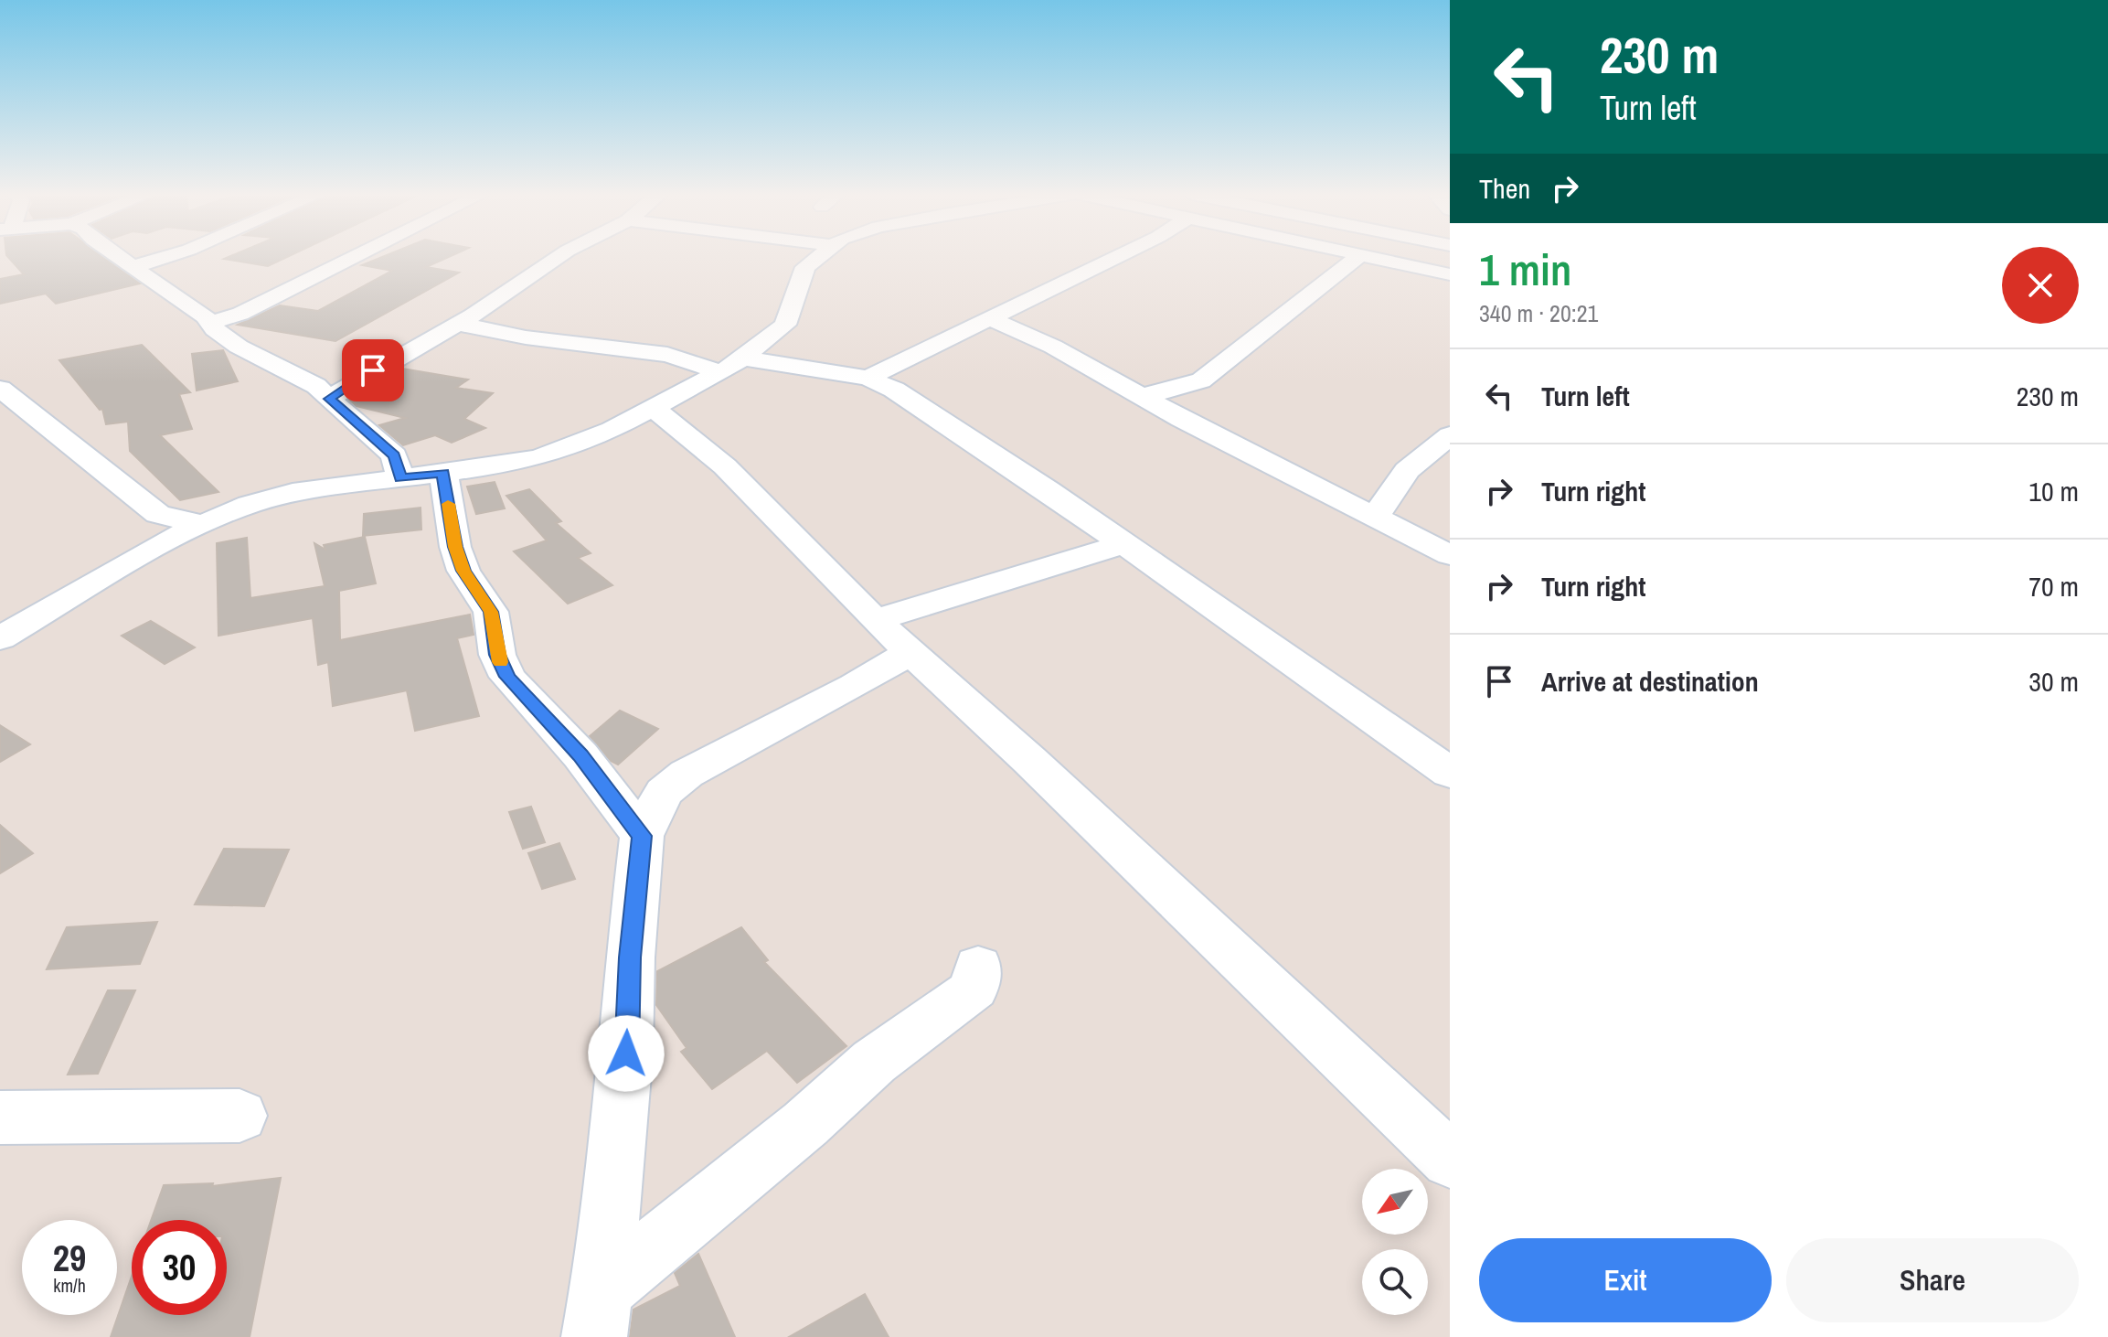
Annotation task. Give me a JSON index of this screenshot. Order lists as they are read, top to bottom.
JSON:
{
  "north": "bottom left",
  "page": {
    "turn": ["230 m", "Turn left"],
    "then": "Then",
    "heading": ["1 min", "340 m · 20:21"],
    "list": [
      {
        "name": "Turn left",
        "value": "230 m"
      },
      {
        "name": "Turn right",
        "value": "10 m"
      },
      {
        "name": "Turn right",
        "value": "70 m"
      },
      {
        "name": "Arrive at destination",
        "value": "30 m"
      }
    ],
    "speed": "29 km/h",
    "limit": "30",
    "buttons": ["Exit", "Share"]
  }
}
